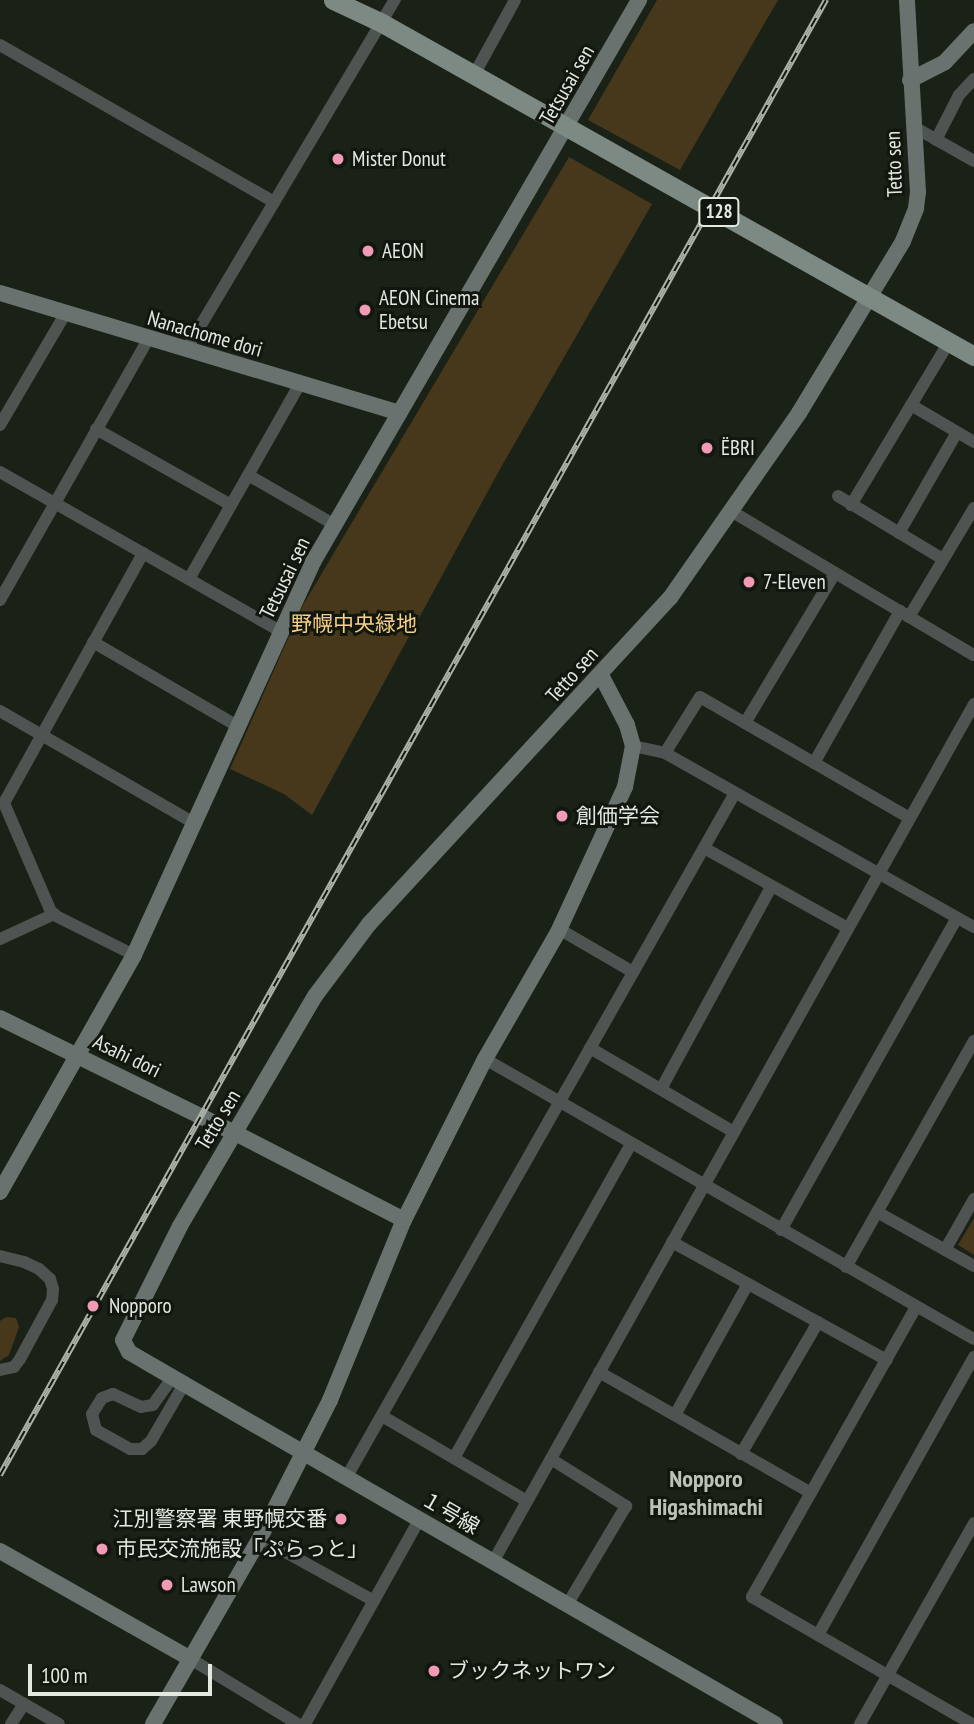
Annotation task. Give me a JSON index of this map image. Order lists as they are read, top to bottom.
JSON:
{
  "streets": {
    "main road": ["128"],
    "street": [
      "Tetsusai sen",
      "Tetto sen",
      "Nanachome dori",
      "Asahi dori",
      "１号線"
    ]
  },
  "crossings": [
    ["Tetsusai sen", "128"],
    ["Tetsusai sen", "Nanachome dori"],
    ["Tetsusai sen", "Asahi dori"],
    ["Tetto sen", "128"],
    ["Tetto sen", "Asahi dori"],
    ["Tetto sen", "１号線"]
  ],
  "districts": ["Nopporo Higashimachi"],
  "parks": ["野幌中央緑地"],
  "places": [
    "Mister Donut",
    "AEON",
    "AEON Cinema Ebetsu",
    "ËBRI",
    "7-Eleven",
    "創価学会",
    "Nopporo",
    "江別警察署 東野幌交番",
    "市民交流施設「ぷらっと」",
    "Lawson",
    "ブックネットワン"
  ],
  "scale_bar": "100 m"
}
